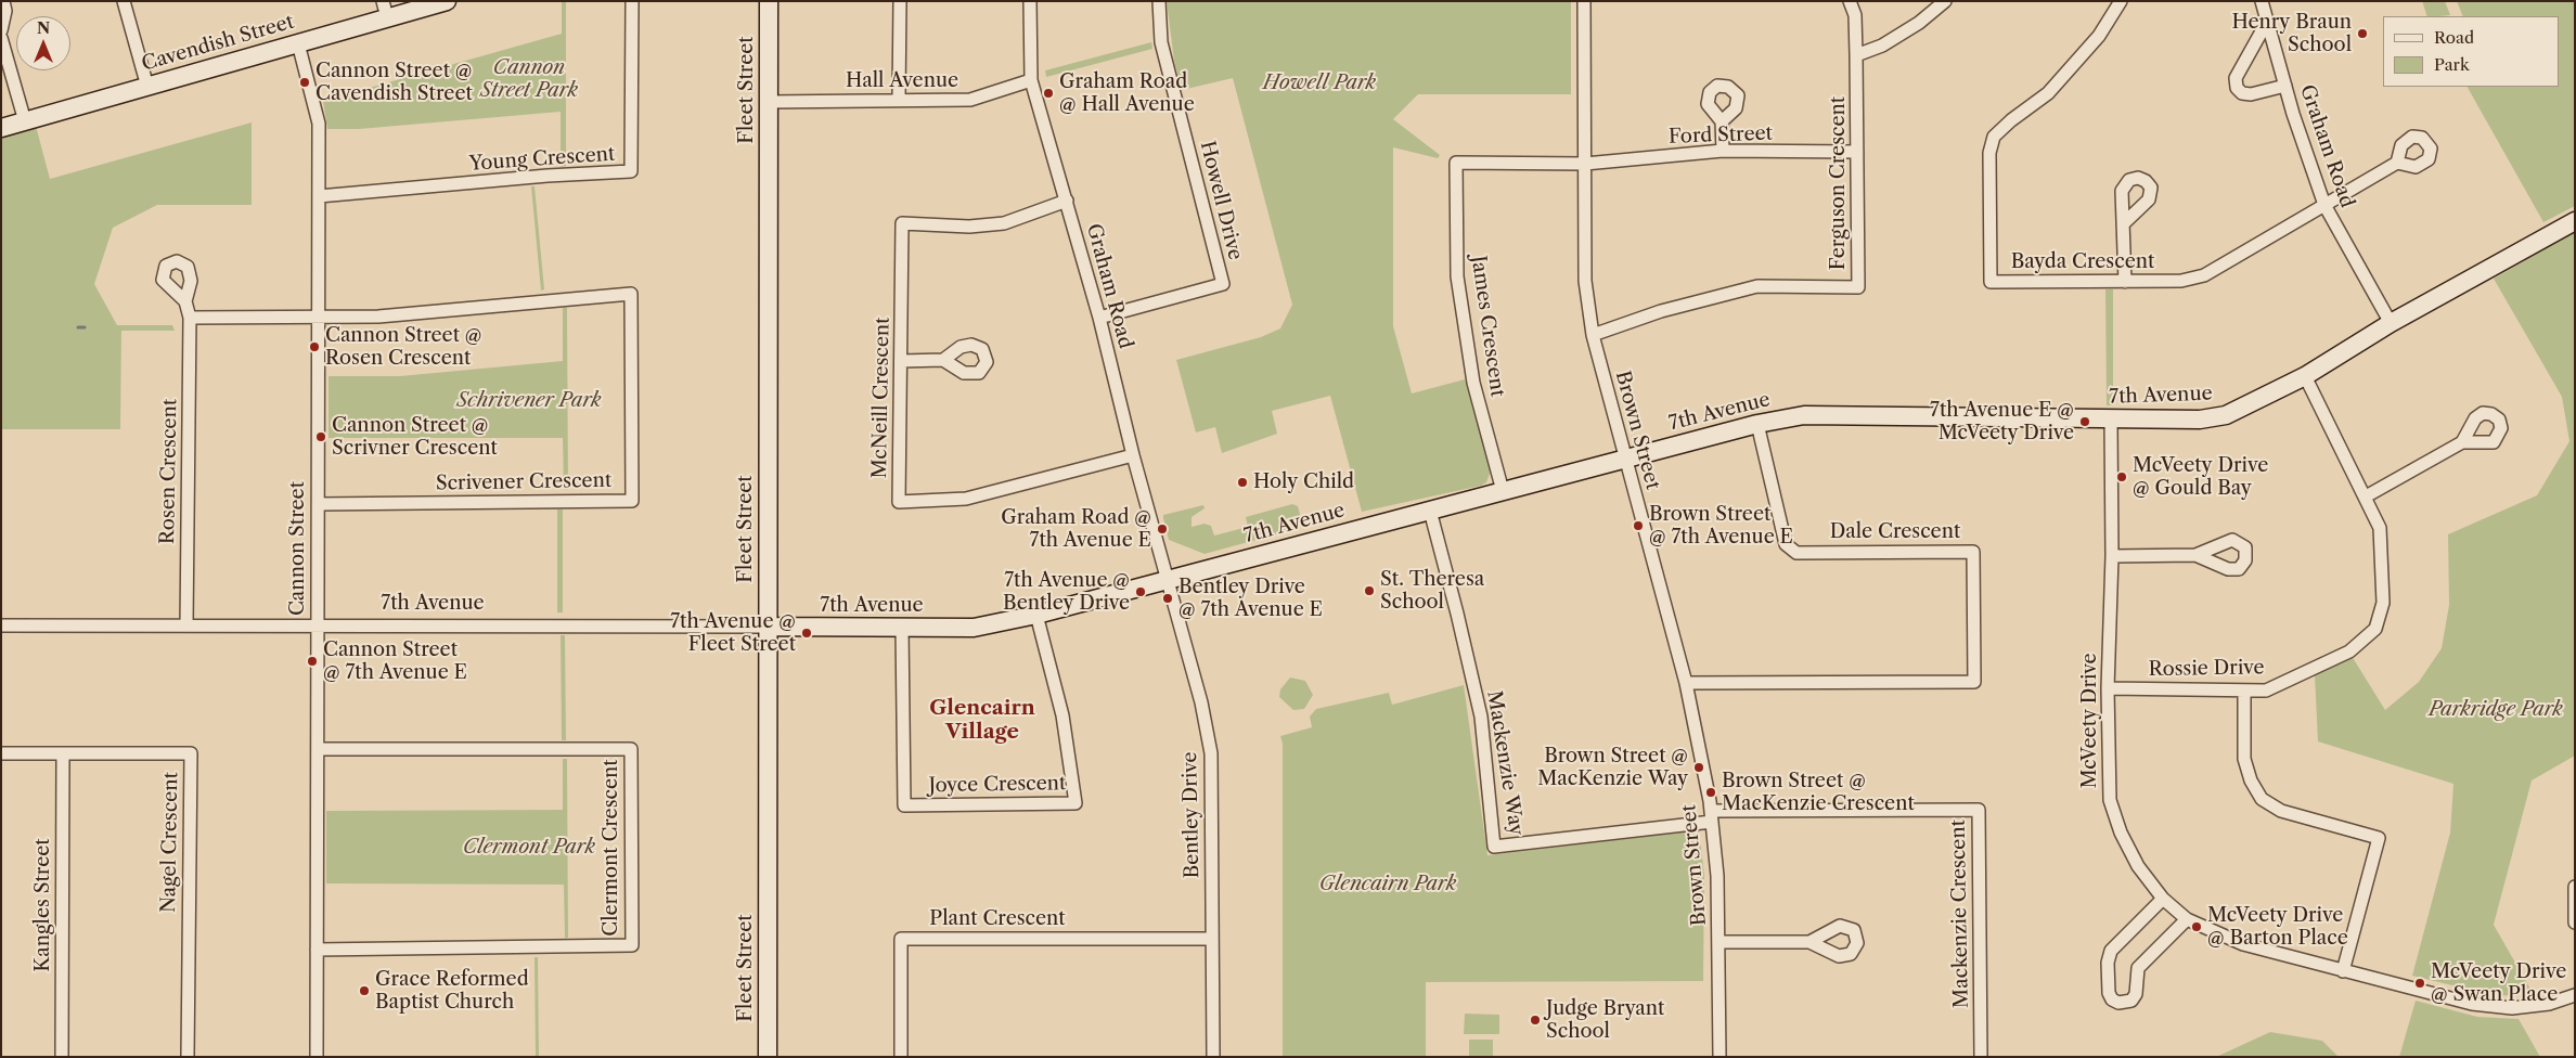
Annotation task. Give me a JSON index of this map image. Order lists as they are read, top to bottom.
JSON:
{
  "streets": {
    "street": [
      "Cavendish Street",
      "Hall Avenue",
      "Fleet Street",
      "Ford Street",
      "Graham Road",
      "Young Crescent",
      "Ferguson Crescent",
      "Howell Drive",
      "Bayda Crescent",
      "James Crescent",
      "7th Avenue",
      "McNeill Crescent",
      "Brown Street",
      "Rosen Crescent",
      "Scrivener Crescent",
      "Dale Crescent",
      "Cannon Street",
      "Rossie Drive",
      "McVeety Drive",
      "Mackenzie Way",
      "Joyce Crescent",
      "Bentley Drive",
      "Nagel Crescent",
      "Clermont Crescent",
      "Kangles Street",
      "Mackenzie Crescent",
      "Plant Crescent"
    ]
  },
  "crossings": [
    ["Cavendish Street", "Cannon Street"],
    ["Hall Avenue", "Fleet Street"],
    ["Hall Avenue", "Graham Road"],
    ["Fleet Street", "7th Avenue"],
    ["Ford Street", "Ferguson Crescent"],
    ["Ford Street", "James Crescent"],
    ["Ford Street", "Brown Street"],
    ["Graham Road", "Howell Drive"],
    ["Graham Road", "Bayda Crescent"],
    ["Graham Road", "7th Avenue"],
    ["Graham Road", "McNeill Crescent"],
    ["Graham Road", "Bentley Drive"],
    ["Young Crescent", "Cannon Street"],
    ["Ferguson Crescent", "Brown Street"],
    ["James Crescent", "7th Avenue"],
    ["James Crescent", "Brown Street"],
    ["7th Avenue", "Brown Street"],
    ["7th Avenue", "Rosen Crescent"],
    ["7th Avenue", "Dale Crescent"],
    ["7th Avenue", "Cannon Street"],
    ["7th Avenue", "Rossie Drive"],
    ["7th Avenue", "McVeety Drive"],
    ["7th Avenue", "Mackenzie Way"],
    ["7th Avenue", "Joyce Crescent"],
    ["7th Avenue", "Bentley Drive"],
    ["Brown Street", "Dale Crescent"],
    ["Brown Street", "Mackenzie Way"],
    ["Brown Street", "Mackenzie Crescent"],
    ["Scrivener Crescent", "Cannon Street"],
    ["Cannon Street", "Clermont Crescent"],
    ["Rossie Drive", "McVeety Drive"],
    ["Mackenzie Way", "Mackenzie Crescent"],
    ["Bentley Drive", "Plant Crescent"],
    ["Nagel Crescent", "Kangles Street"]
  ],
  "districts": ["Glencairn Village"],
  "parks": [
    "Cannon Street Park",
    "Howell Park",
    "Schrivener Park",
    "Parkridge Park",
    "Clermont Park",
    "Glencairn Park"
  ],
  "places": [
    "Henry Braun School",
    "Cannon Street @ Cavendish Street",
    "Graham Road @ Hall Avenue",
    "Cannon Street @ Rosen Crescent",
    "7th Avenue E @ McVeety Drive",
    "Cannon Street @ Scrivner Crescent",
    "McVeety Drive @ Gould Bay",
    "Holy Child",
    "Brown Street @ 7th Avenue E",
    "Graham Road @ 7th Avenue E",
    "St. Theresa School",
    "7th Avenue @ Bentley Drive",
    "Bentley Drive @ 7th Avenue E",
    "7th Avenue @ Fleet Street",
    "Cannon Street @ 7th Avenue E",
    "Brown Street @ MacKenzie Way",
    "Brown Street @ MacKenzie Crescent",
    "McVeety Drive @ Barton Place",
    "McVeety Drive @ Swan Place",
    "Grace Reformed Baptist Church",
    "Judge Bryant School"
  ],
  "legend": ["Road", "Park"],
  "north": "top"
}
